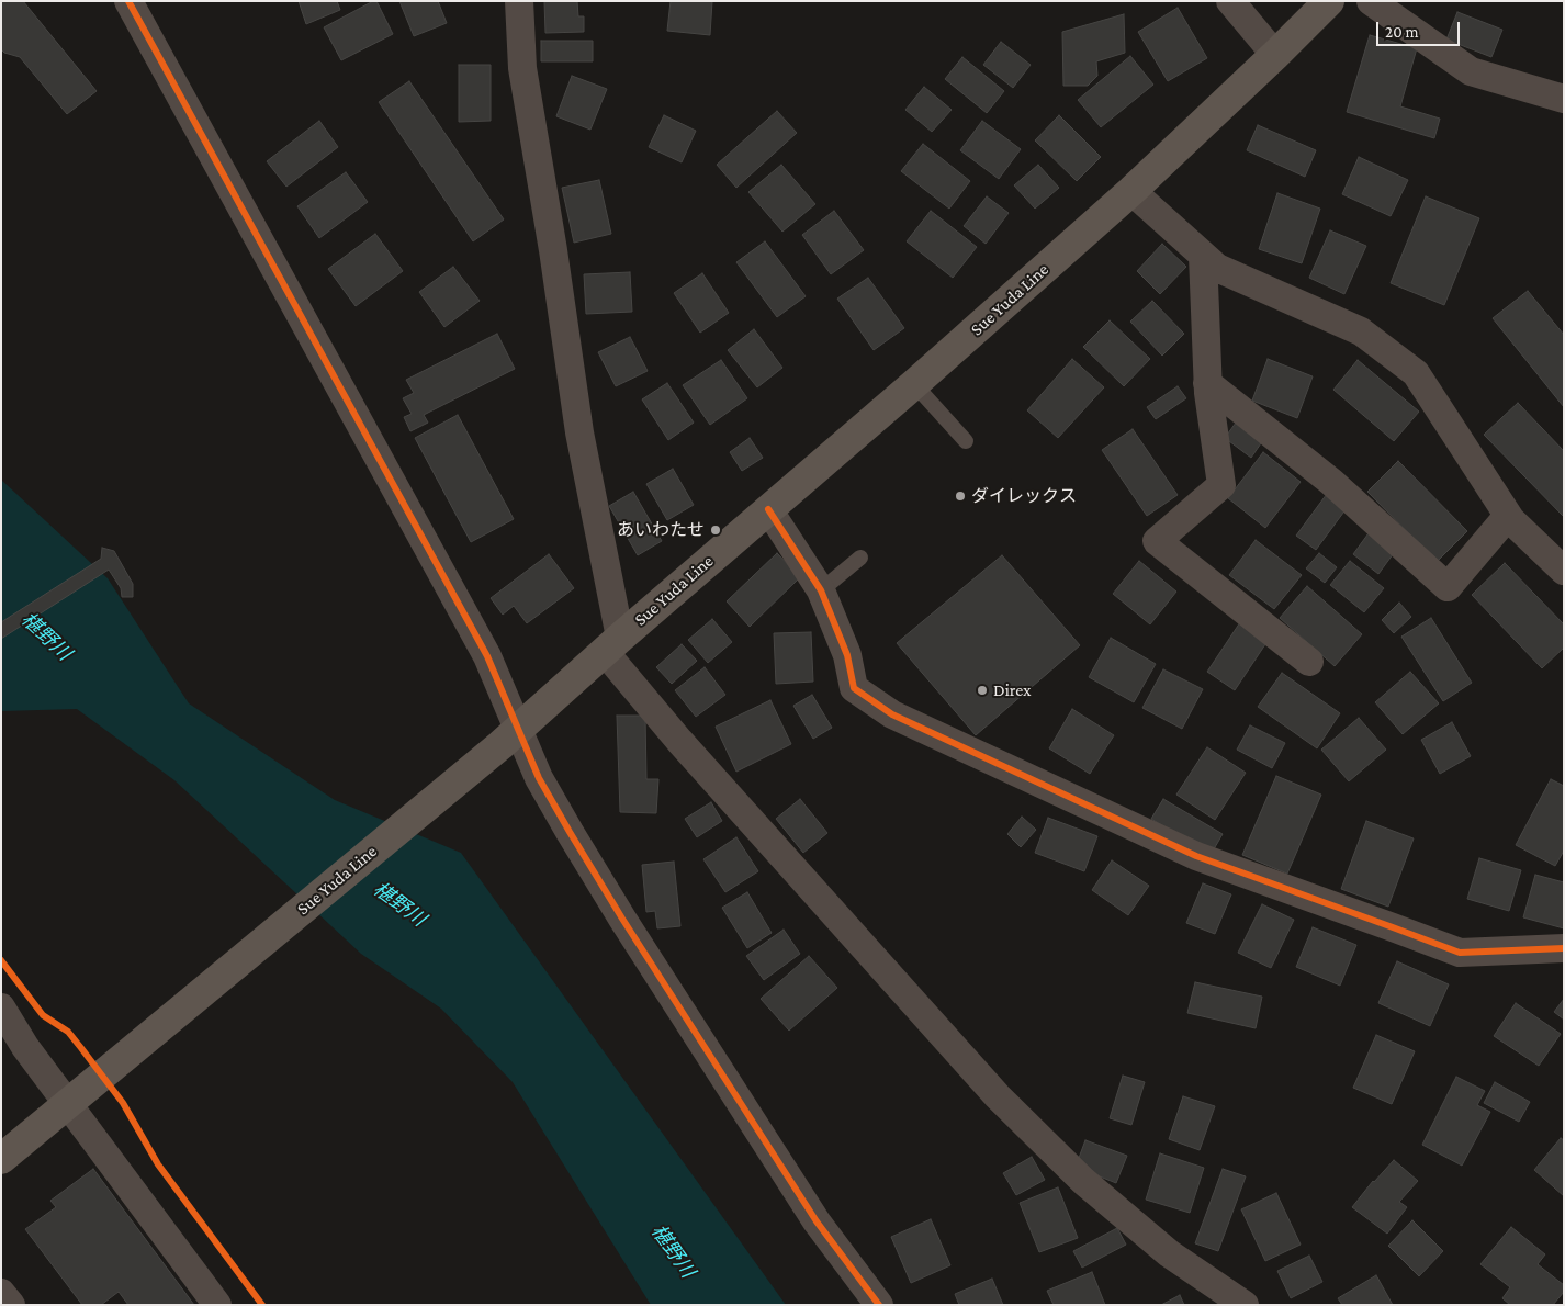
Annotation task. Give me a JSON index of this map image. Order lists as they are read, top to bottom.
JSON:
{
  "streets": {
    "main road": ["Sue Yuda Line"]
  },
  "water": ["椹野川"],
  "places": ["ダイレックス", "あいわたせ", "Direx"],
  "scale_bar": "20 m"
}
